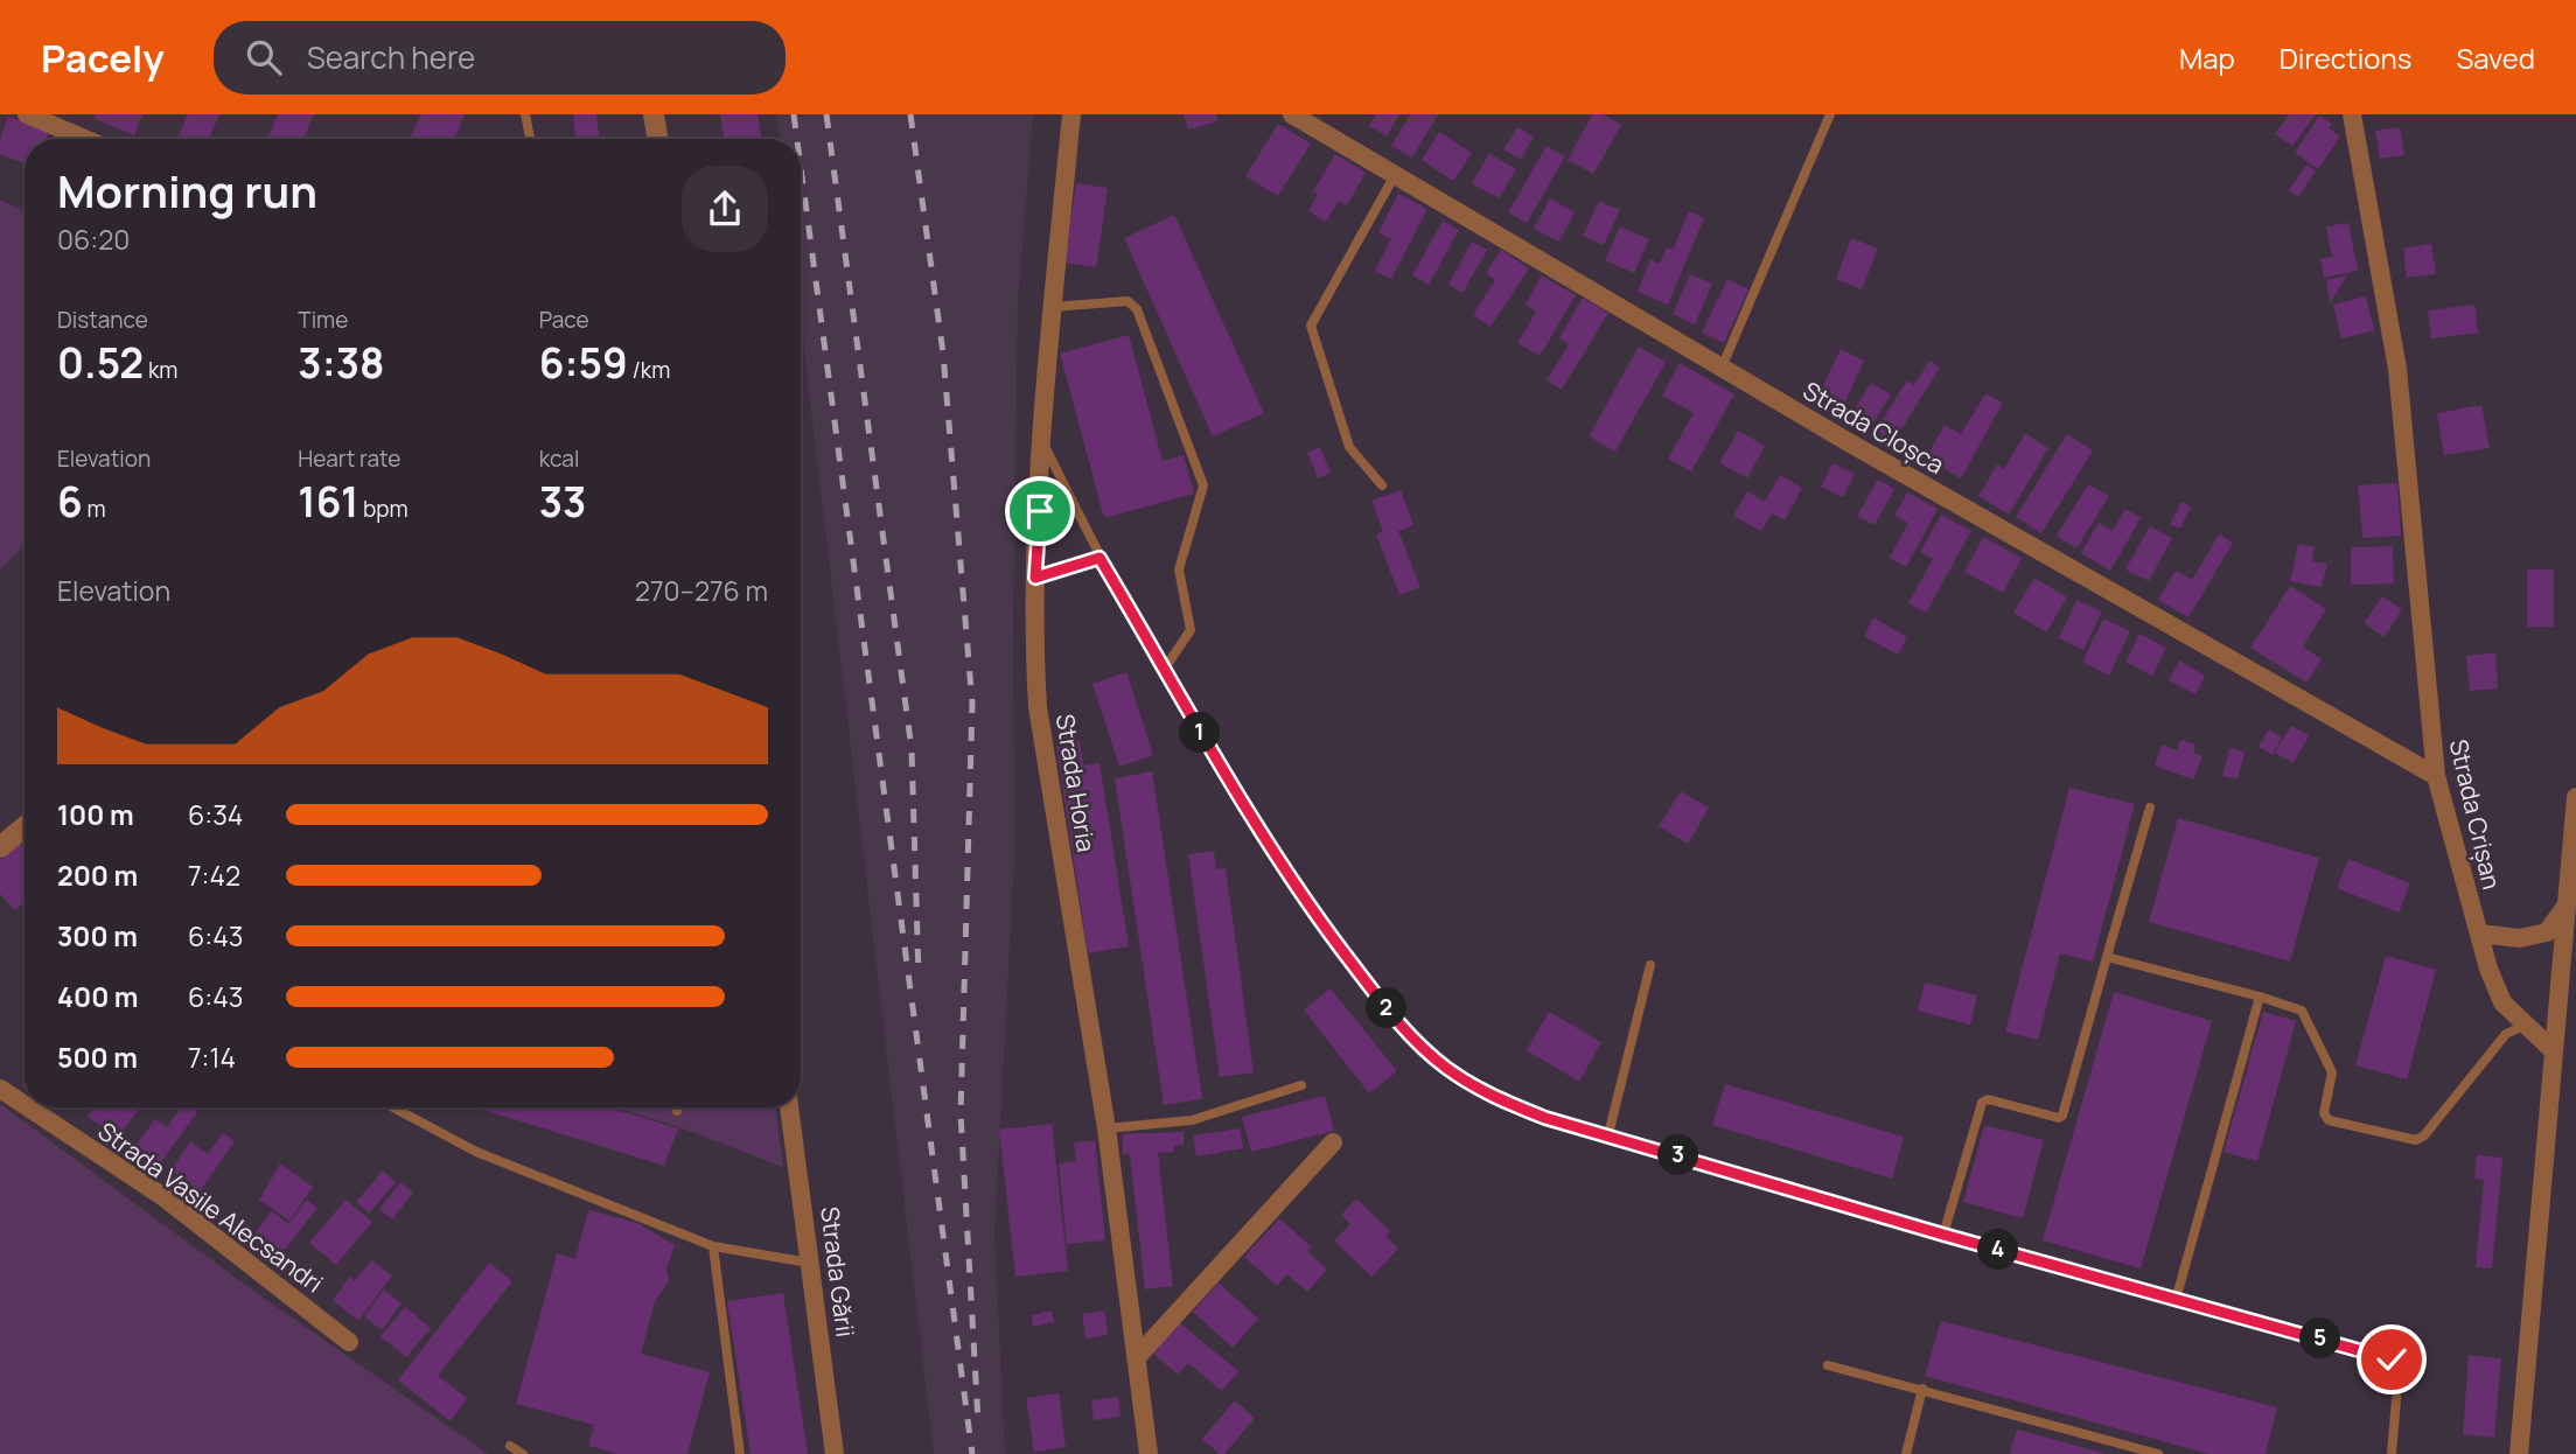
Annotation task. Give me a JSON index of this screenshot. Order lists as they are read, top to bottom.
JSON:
{
  "streets": {
    "street": [
      "Strada Cloșca",
      "Strada Horia",
      "Strada Crișan",
      "Strada Vasile Alecsandri",
      "Strada Gării"
    ]
  },
  "crossings": [
    ["Strada Cloșca", "Strada Crișan"]
  ],
  "page": {
    "header": "Pacely",
    "search": "Search here",
    "nav": ["Map", "Directions", "Saved"],
    "heading": ["Morning run", "06:20"],
    "stats": [
      ["Distance", "0.52 km"],
      ["Time", "3:38"],
      ["Pace", "6:59 /km"],
      ["Elevation", "6 m"],
      ["Heart rate", "161 bpm"],
      ["kcal", "33"]
    ],
    "chart": ["Elevation", "270–276 m"],
    "pins": [
      "1",
      "2",
      "3",
      "4",
      "5"
    ],
    "list": [
      {
        "name": "100 m",
        "note": "6:34"
      },
      {
        "name": "200 m",
        "note": "7:42"
      },
      {
        "name": "300 m",
        "note": "6:43"
      },
      {
        "name": "400 m",
        "note": "6:43"
      },
      {
        "name": "500 m",
        "note": "7:14"
      }
    ]
  }
}
